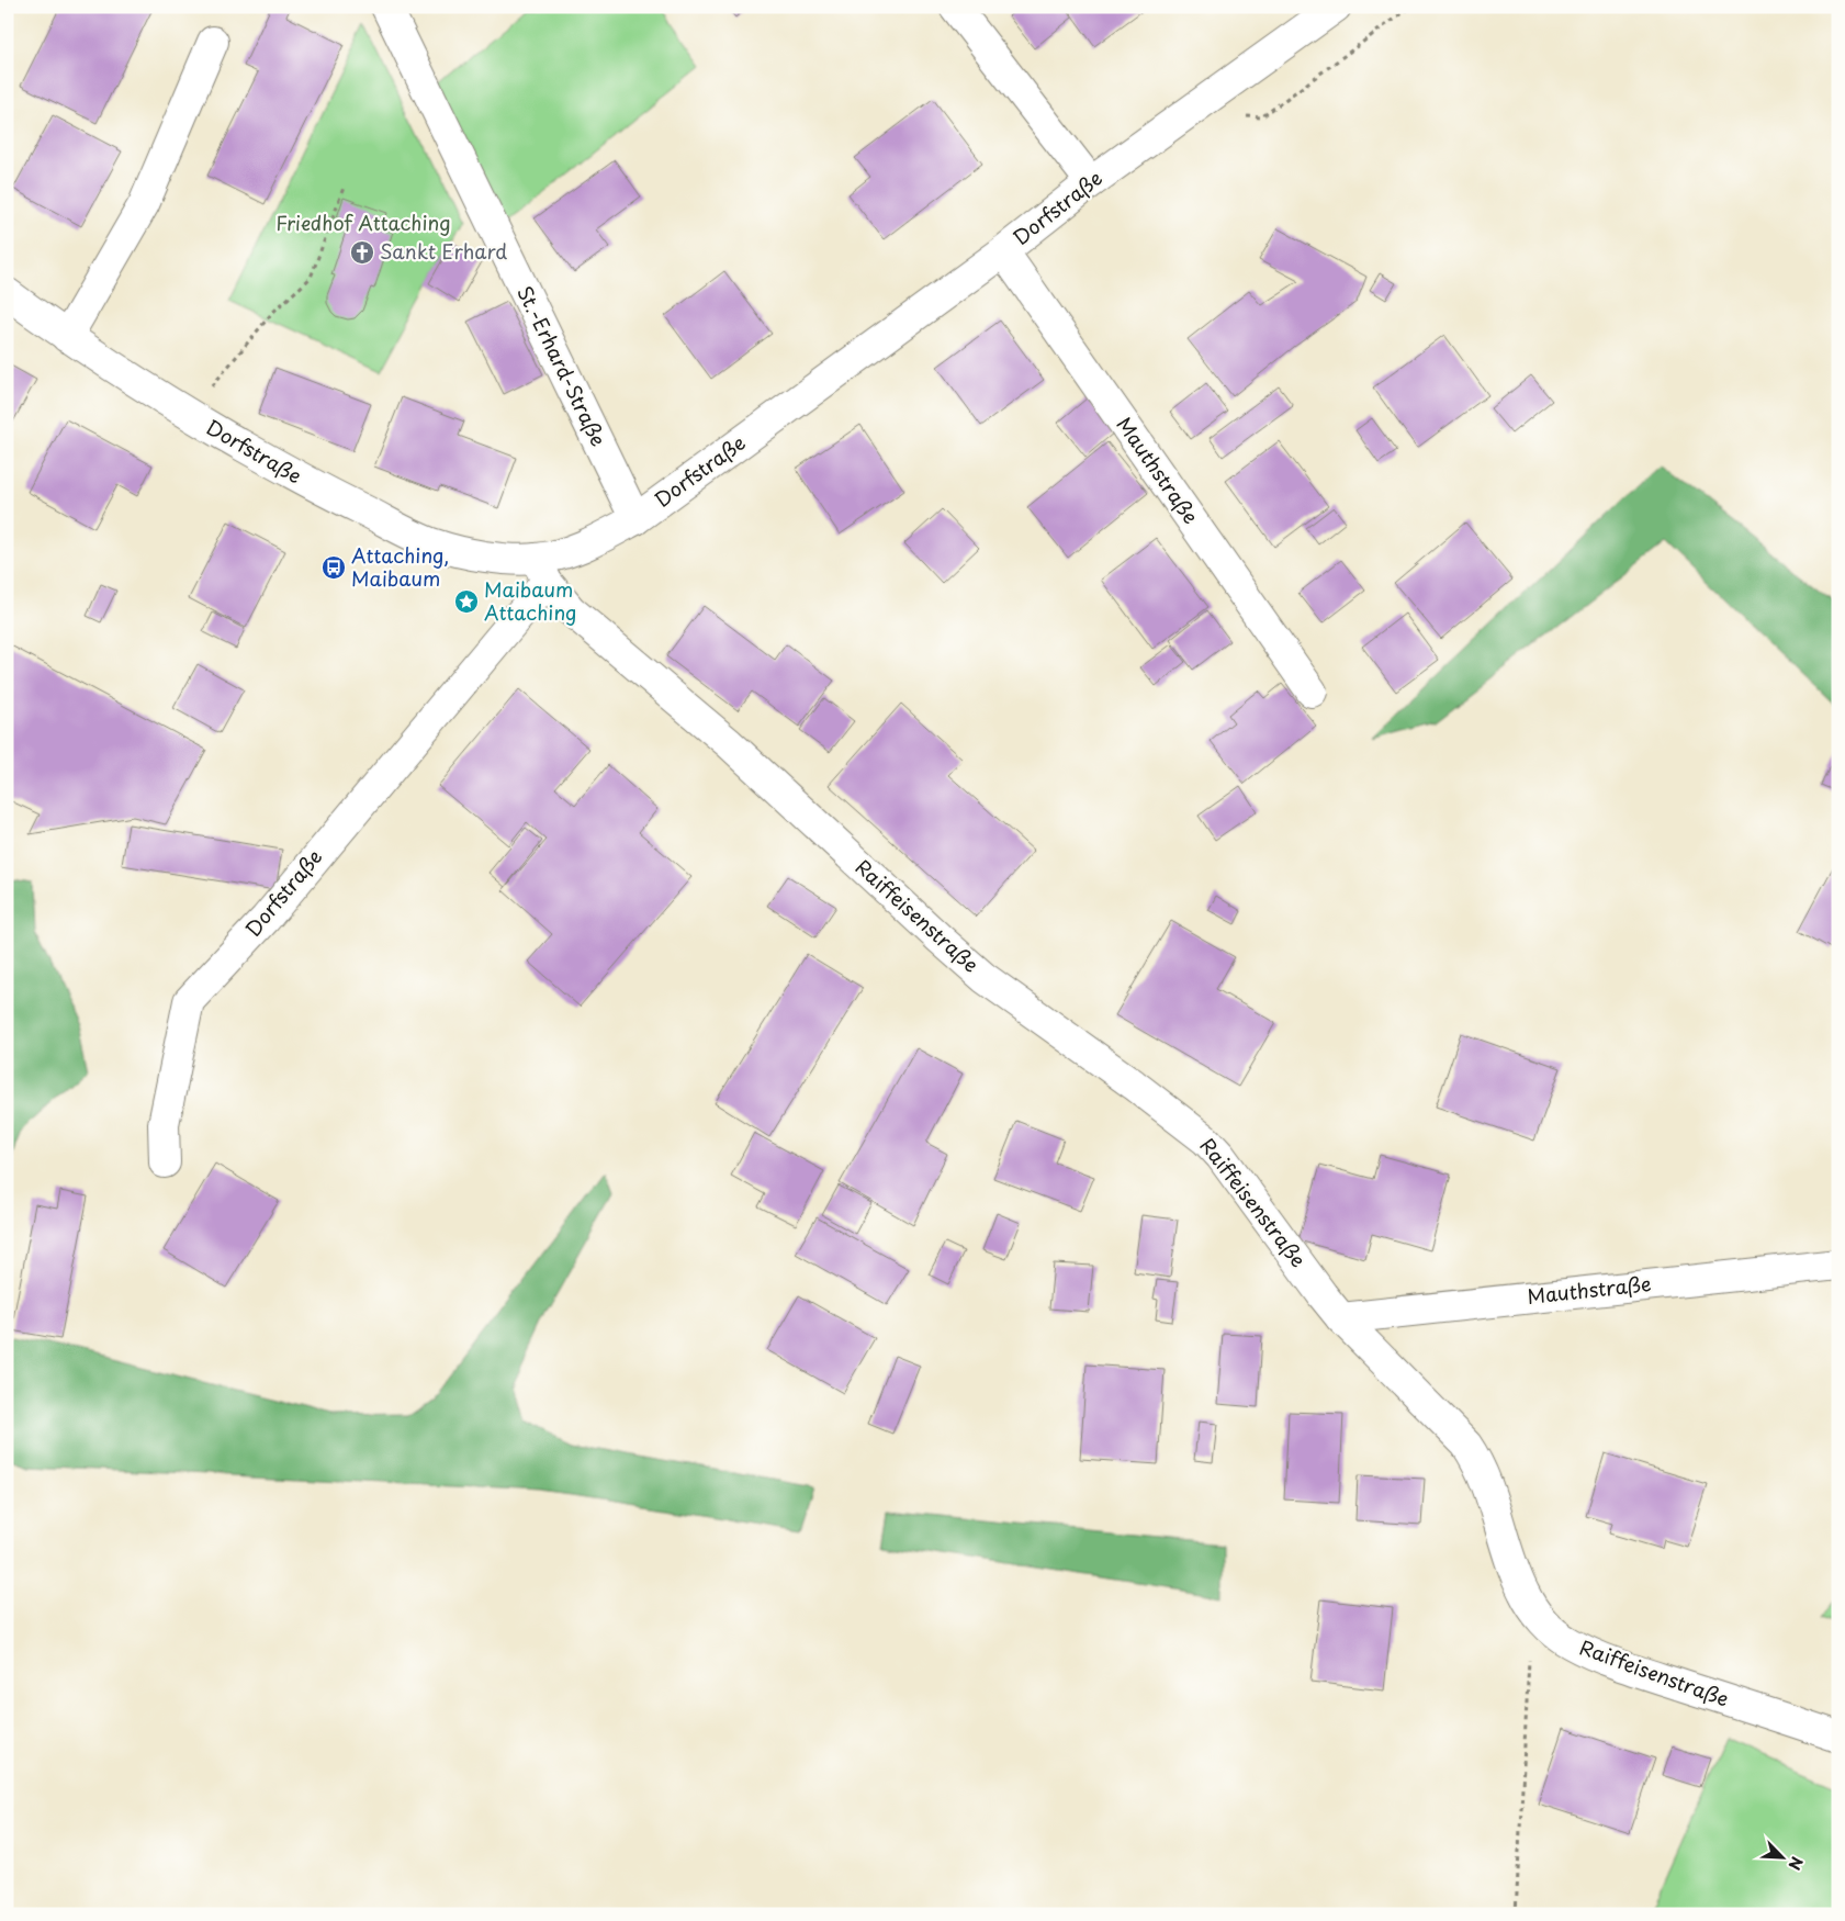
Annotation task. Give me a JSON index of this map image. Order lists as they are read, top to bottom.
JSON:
{
  "streets": {
    "street": [
      "Dorfstraße",
      "St.-Erhard-Straße",
      "Mauthstraße",
      "Raiffeisenstraße"
    ]
  },
  "crossings": [
    ["Dorfstraße", "St.-Erhard-Straße"],
    ["Dorfstraße", "Mauthstraße"],
    ["Dorfstraße", "Raiffeisenstraße"],
    ["Mauthstraße", "Raiffeisenstraße"]
  ],
  "parks": ["Friedhof Attaching"],
  "places": {
    "church": ["Sankt Erhard"],
    "bus stop": ["Attaching, Maibaum"],
    "place": ["Maibaum Attaching"]
  },
  "north": "bottom right"
}
